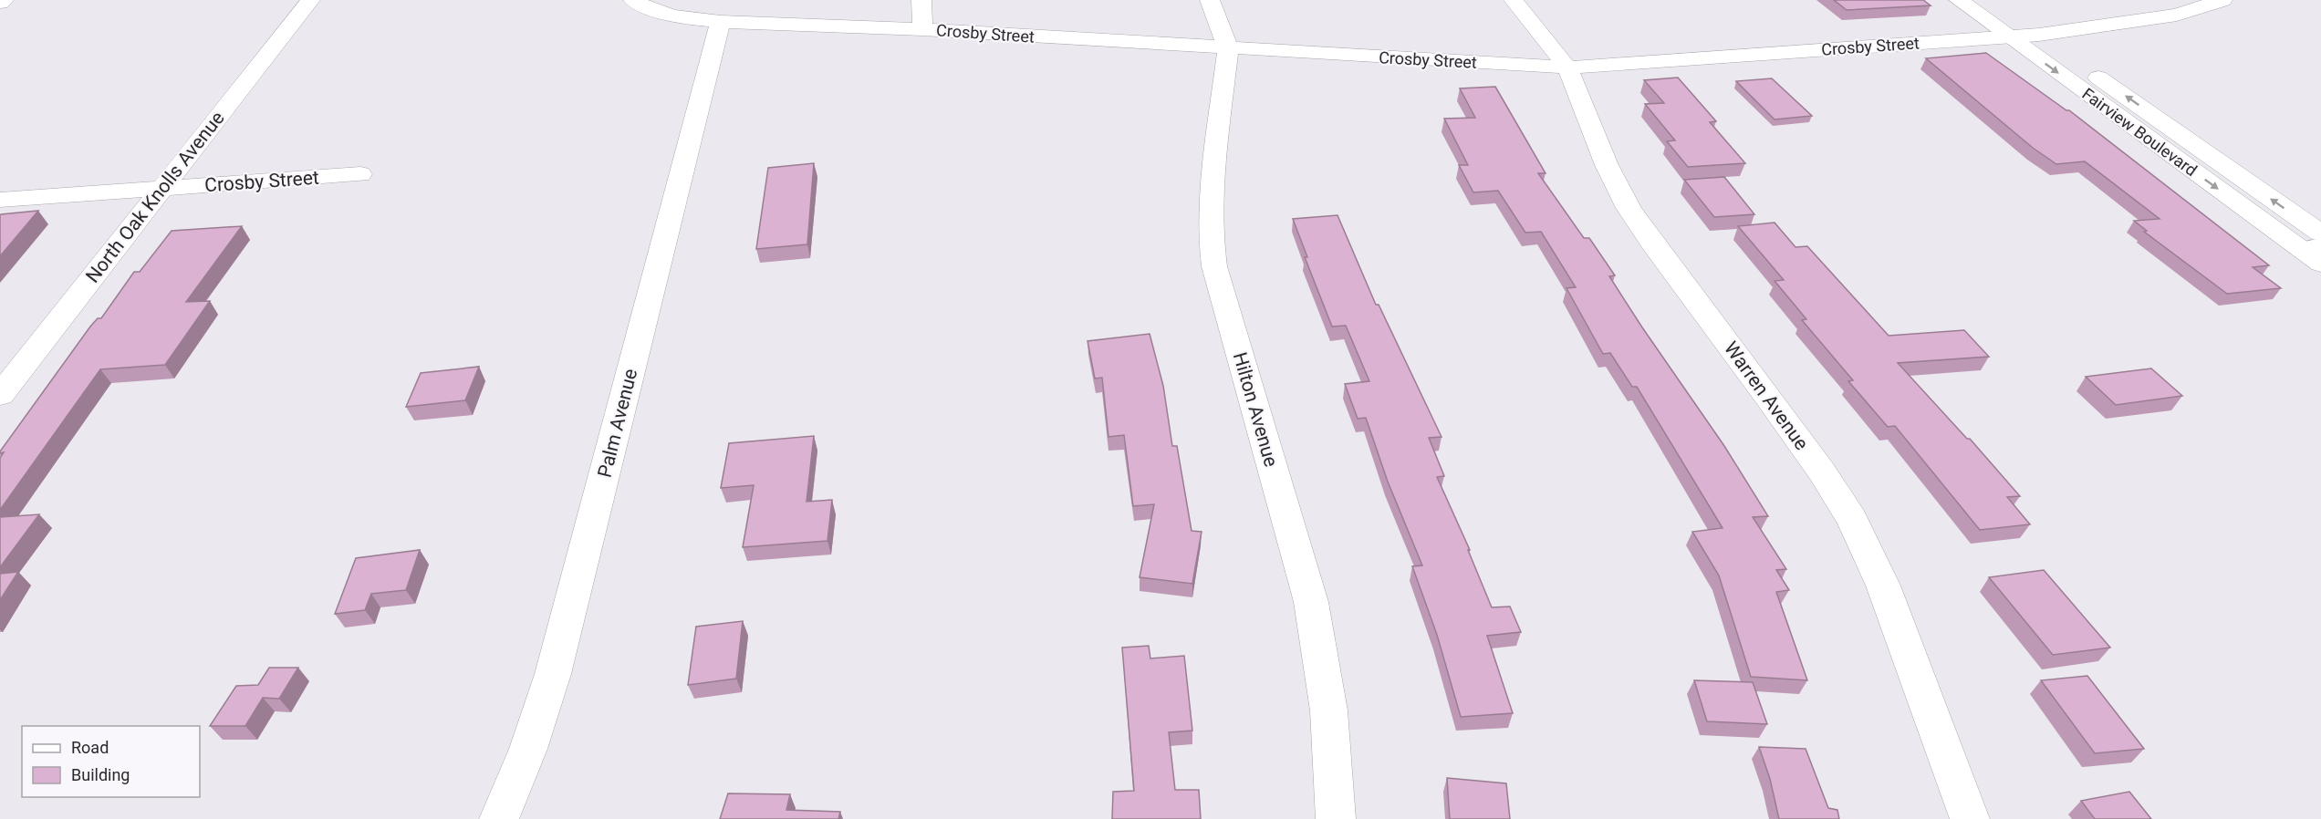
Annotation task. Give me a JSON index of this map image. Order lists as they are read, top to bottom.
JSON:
{
  "streets": {
    "street": [
      "Crosby Street",
      "Fairview Boulevard",
      "North Oak Knolls Avenue",
      "Warren Avenue",
      "Hilton Avenue",
      "Palm Avenue"
    ]
  },
  "crossings": [
    ["Crosby Street", "Fairview Boulevard"],
    ["Crosby Street", "North Oak Knolls Avenue"],
    ["Crosby Street", "Warren Avenue"],
    ["Crosby Street", "Hilton Avenue"],
    ["Crosby Street", "Palm Avenue"]
  ],
  "legend": ["Road", "Building"]
}
